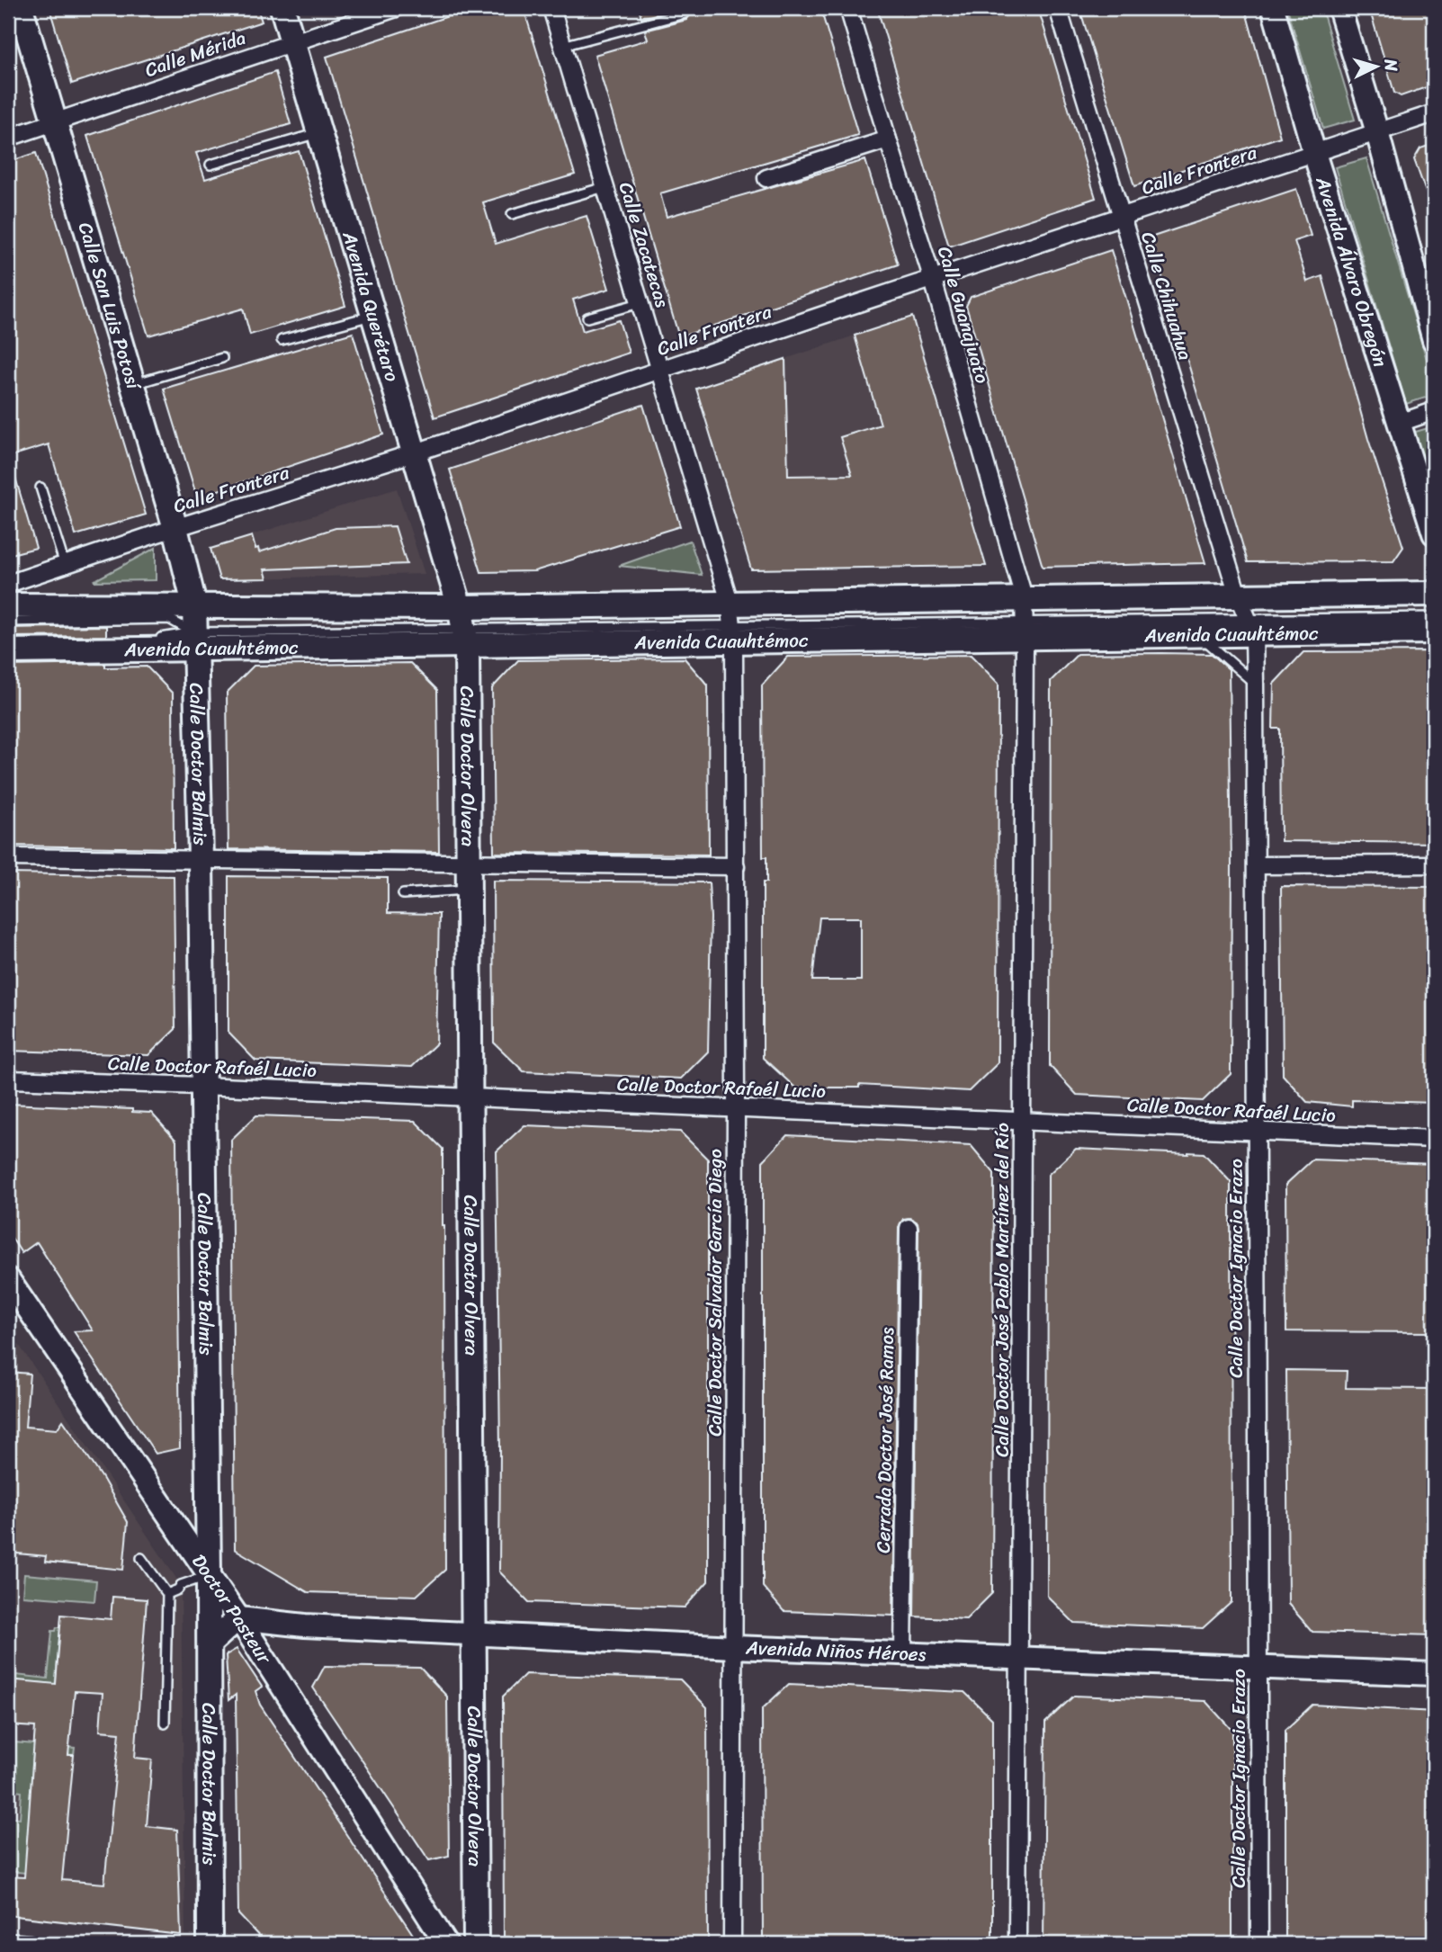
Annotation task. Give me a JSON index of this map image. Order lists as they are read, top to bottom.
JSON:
{
  "streets": {
    "main road": [
      "Avenida Álvaro Obregón",
      "Calle San Luis Potosí",
      "Avenida Querétaro",
      "Avenida Cuauhtémoc",
      "Calle Doctor Balmis",
      "Calle Doctor Olvera",
      "Doctor Pasteur",
      "Avenida Niños Héroes"
    ],
    "street": [
      "Calle Mérida",
      "Calle Frontera",
      "Calle Zacatecas",
      "Calle Chihuahua",
      "Calle Guanajuato",
      "Calle Doctor Rafaél Lucio",
      "Calle Doctor Ignacio Erazo",
      "Calle Doctor José Pablo Martínez del Río",
      "Calle Doctor Salvador García Diego",
      "Cerrada Doctor José Ramos"
    ]
  },
  "crossings": [
    ["Calle Mérida", "Calle San Luis Potosí"],
    ["Calle Mérida", "Avenida Querétaro"],
    ["Calle Frontera", "Calle Zacatecas"],
    ["Calle Frontera", "Avenida Álvaro Obregón"],
    ["Calle Frontera", "Calle Chihuahua"],
    ["Calle Frontera", "Calle San Luis Potosí"],
    ["Calle Frontera", "Avenida Querétaro"],
    ["Calle Frontera", "Calle Guanajuato"],
    ["Calle Zacatecas", "Avenida Cuauhtémoc"],
    ["Calle Zacatecas", "Calle Doctor Salvador García Diego"],
    ["Calle Chihuahua", "Avenida Cuauhtémoc"],
    ["Calle Chihuahua", "Calle Doctor Ignacio Erazo"],
    ["Calle San Luis Potosí", "Avenida Cuauhtémoc"],
    ["Calle San Luis Potosí", "Calle Doctor Balmis"],
    ["Avenida Querétaro", "Avenida Cuauhtémoc"],
    ["Avenida Querétaro", "Calle Doctor Olvera"],
    ["Calle Guanajuato", "Avenida Cuauhtémoc"],
    ["Calle Guanajuato", "Calle Doctor José Pablo Martínez del Río"],
    ["Avenida Cuauhtémoc", "Calle Doctor Balmis"],
    ["Avenida Cuauhtémoc", "Calle Doctor Olvera"],
    ["Avenida Cuauhtémoc", "Calle Doctor Ignacio Erazo"],
    ["Avenida Cuauhtémoc", "Calle Doctor José Pablo Martínez del Río"],
    ["Avenida Cuauhtémoc", "Calle Doctor Salvador García Diego"],
    ["Calle Doctor Balmis", "Calle Doctor Rafaél Lucio"],
    ["Calle Doctor Balmis", "Doctor Pasteur"],
    ["Calle Doctor Olvera", "Calle Doctor Rafaél Lucio"],
    ["Calle Doctor Olvera", "Avenida Niños Héroes"],
    ["Calle Doctor Rafaél Lucio", "Calle Doctor Ignacio Erazo"],
    ["Calle Doctor Rafaél Lucio", "Calle Doctor José Pablo Martínez del Río"],
    ["Calle Doctor Rafaél Lucio", "Calle Doctor Salvador García Diego"],
    ["Calle Doctor Ignacio Erazo", "Avenida Niños Héroes"],
    ["Calle Doctor José Pablo Martínez del Río", "Avenida Niños Héroes"],
    ["Calle Doctor Salvador García Diego", "Avenida Niños Héroes"],
    ["Cerrada Doctor José Ramos", "Avenida Niños Héroes"],
    ["Doctor Pasteur", "Avenida Niños Héroes"]
  ],
  "north": "right"
}
